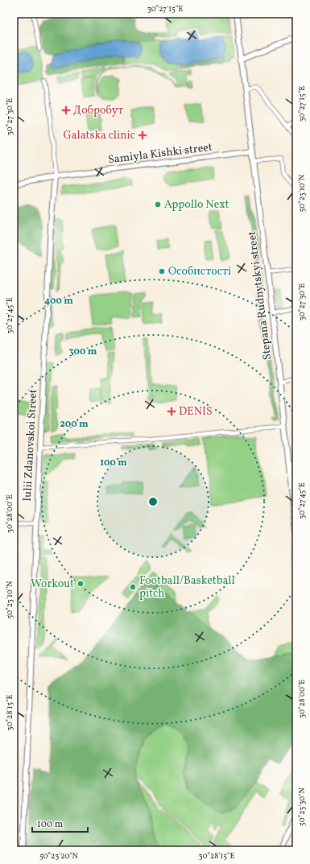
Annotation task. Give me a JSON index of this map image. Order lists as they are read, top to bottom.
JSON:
{
  "streets": {
    "street": ["Samiyla Kishki street", "Stepana Rudnytskyi street", "Iulii Zdanovskoi Street"]
  },
  "crossings": [
    ["Samiyla Kishki street", "Stepana Rudnytskyi street"],
    ["Samiyla Kishki street", "Iulii Zdanovskoi Street"]
  ],
  "places": {
    "health": ["Добробут", "Galatska clinic", "DENIS"],
    "other": [
      "Appollo Next",
      "Особистості",
      "Workout",
      "Football/Basketball pitch"
    ]
  },
  "scale_bar": "100 m",
  "coordinates": [
    "30°27'15\"E",
    "30°27'30\"E",
    "50°23'10\"N",
    "30°27'45\"E",
    "30°28'00\"E",
    "30°28'15\"E",
    "50°23'30\"N",
    "50°23'20\"N"
  ],
  "rings": [
    "400 m",
    "300 m",
    "200 m",
    "100 m"
  ]
}
